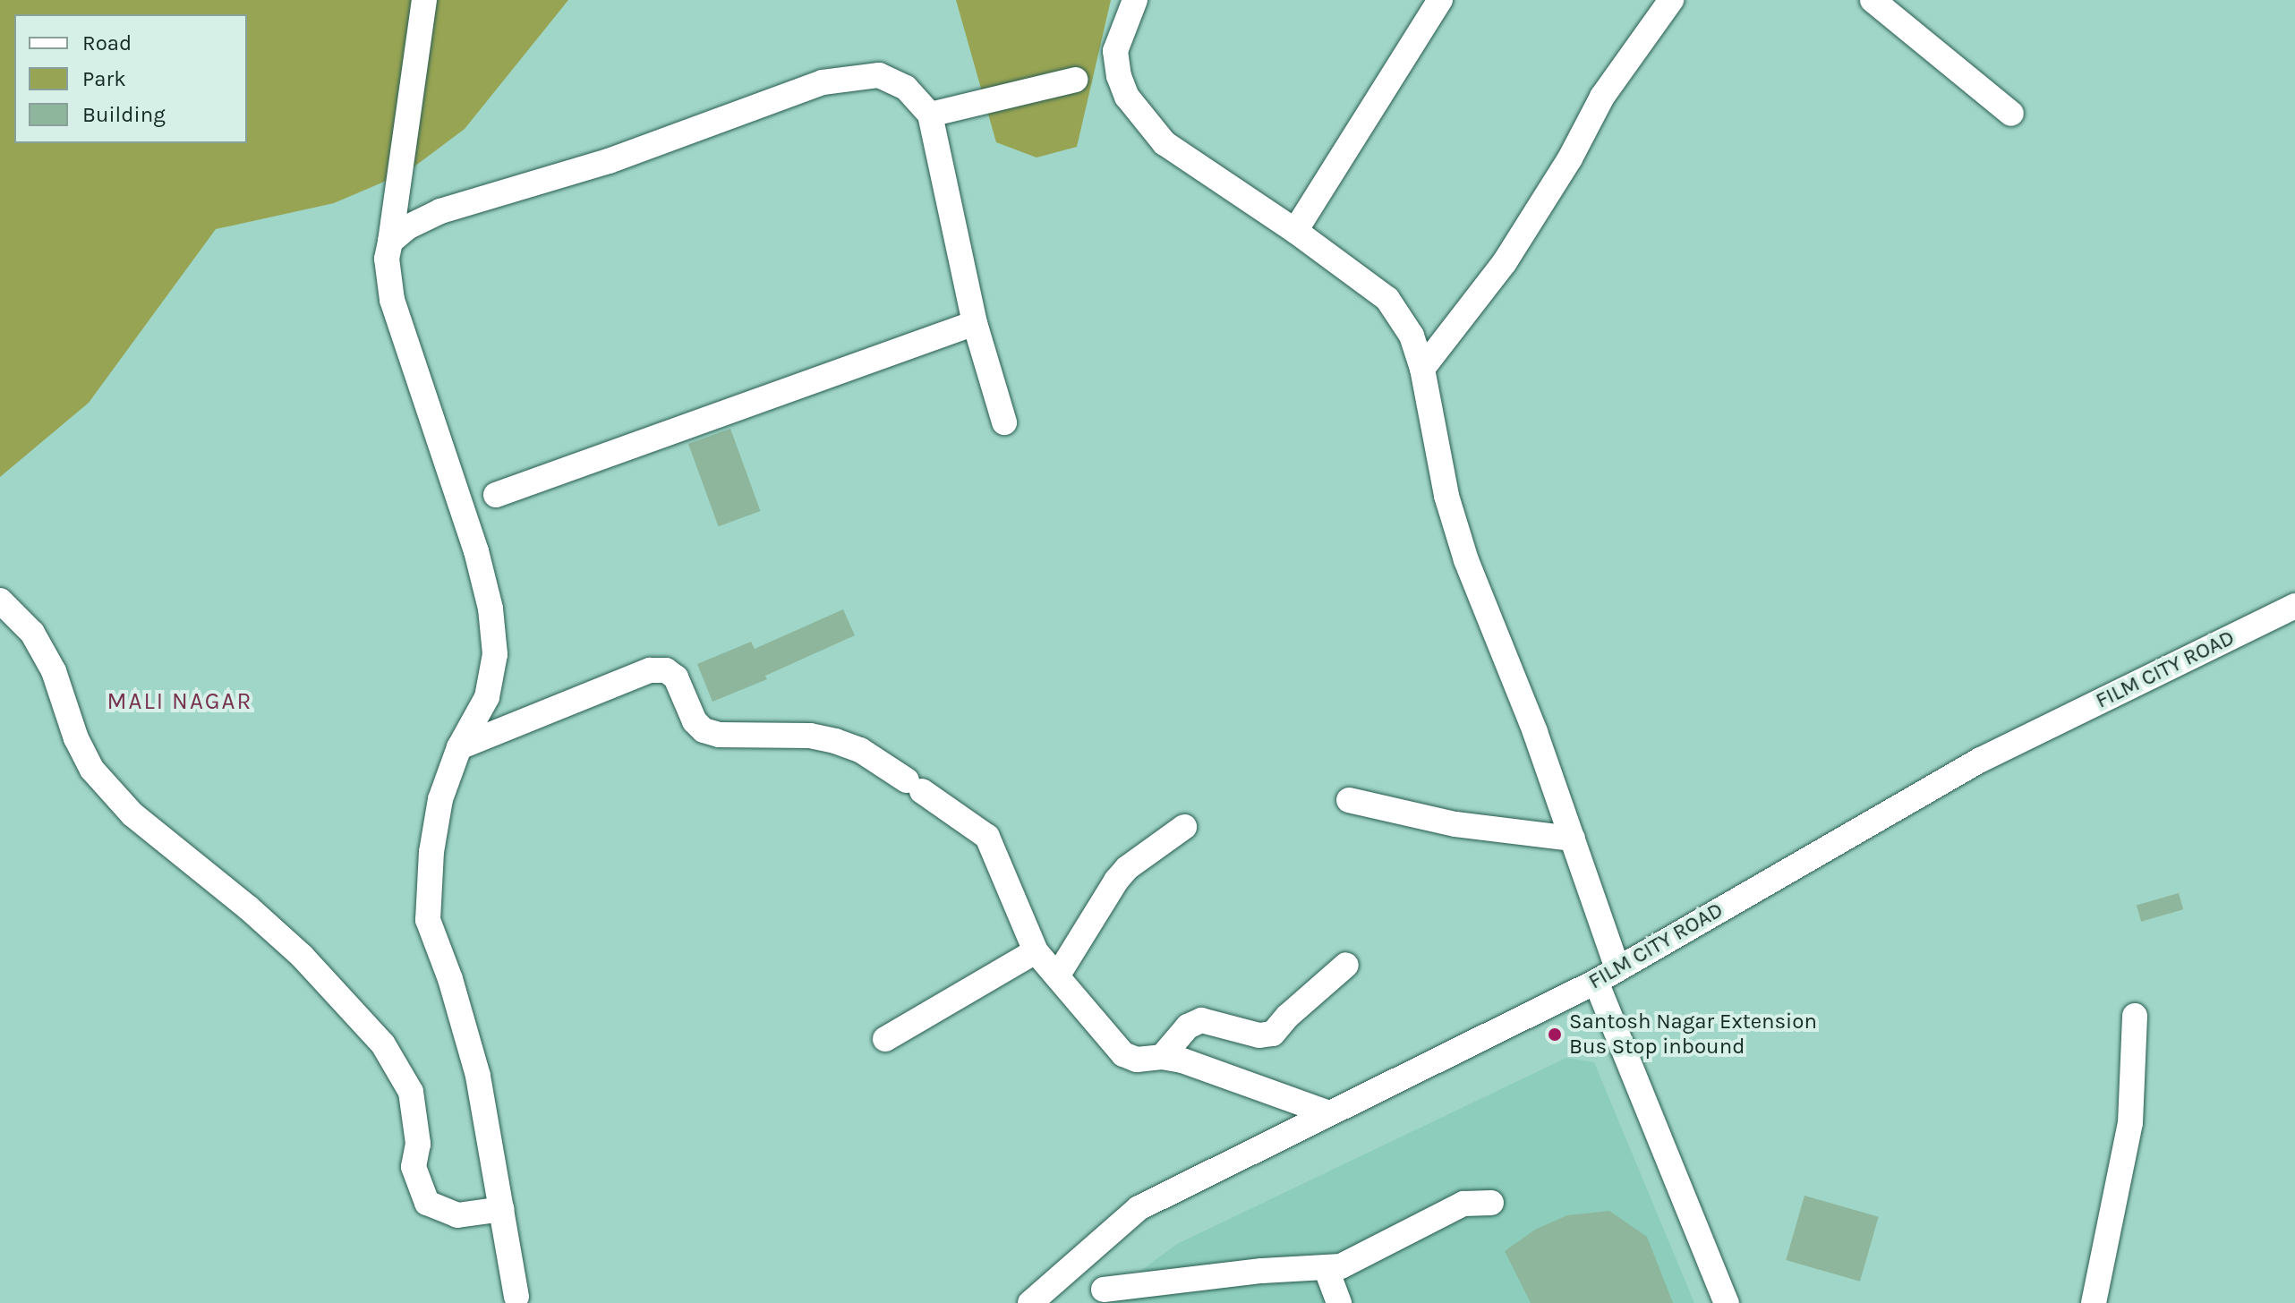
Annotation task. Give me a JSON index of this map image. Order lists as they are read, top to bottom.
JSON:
{
  "streets": {
    "street": ["FILM CITY ROAD"]
  },
  "districts": ["MALI NAGAR"],
  "places": ["Santosh Nagar Extension Bus Stop inbound"],
  "legend": ["Road", "Park", "Building"]
}
